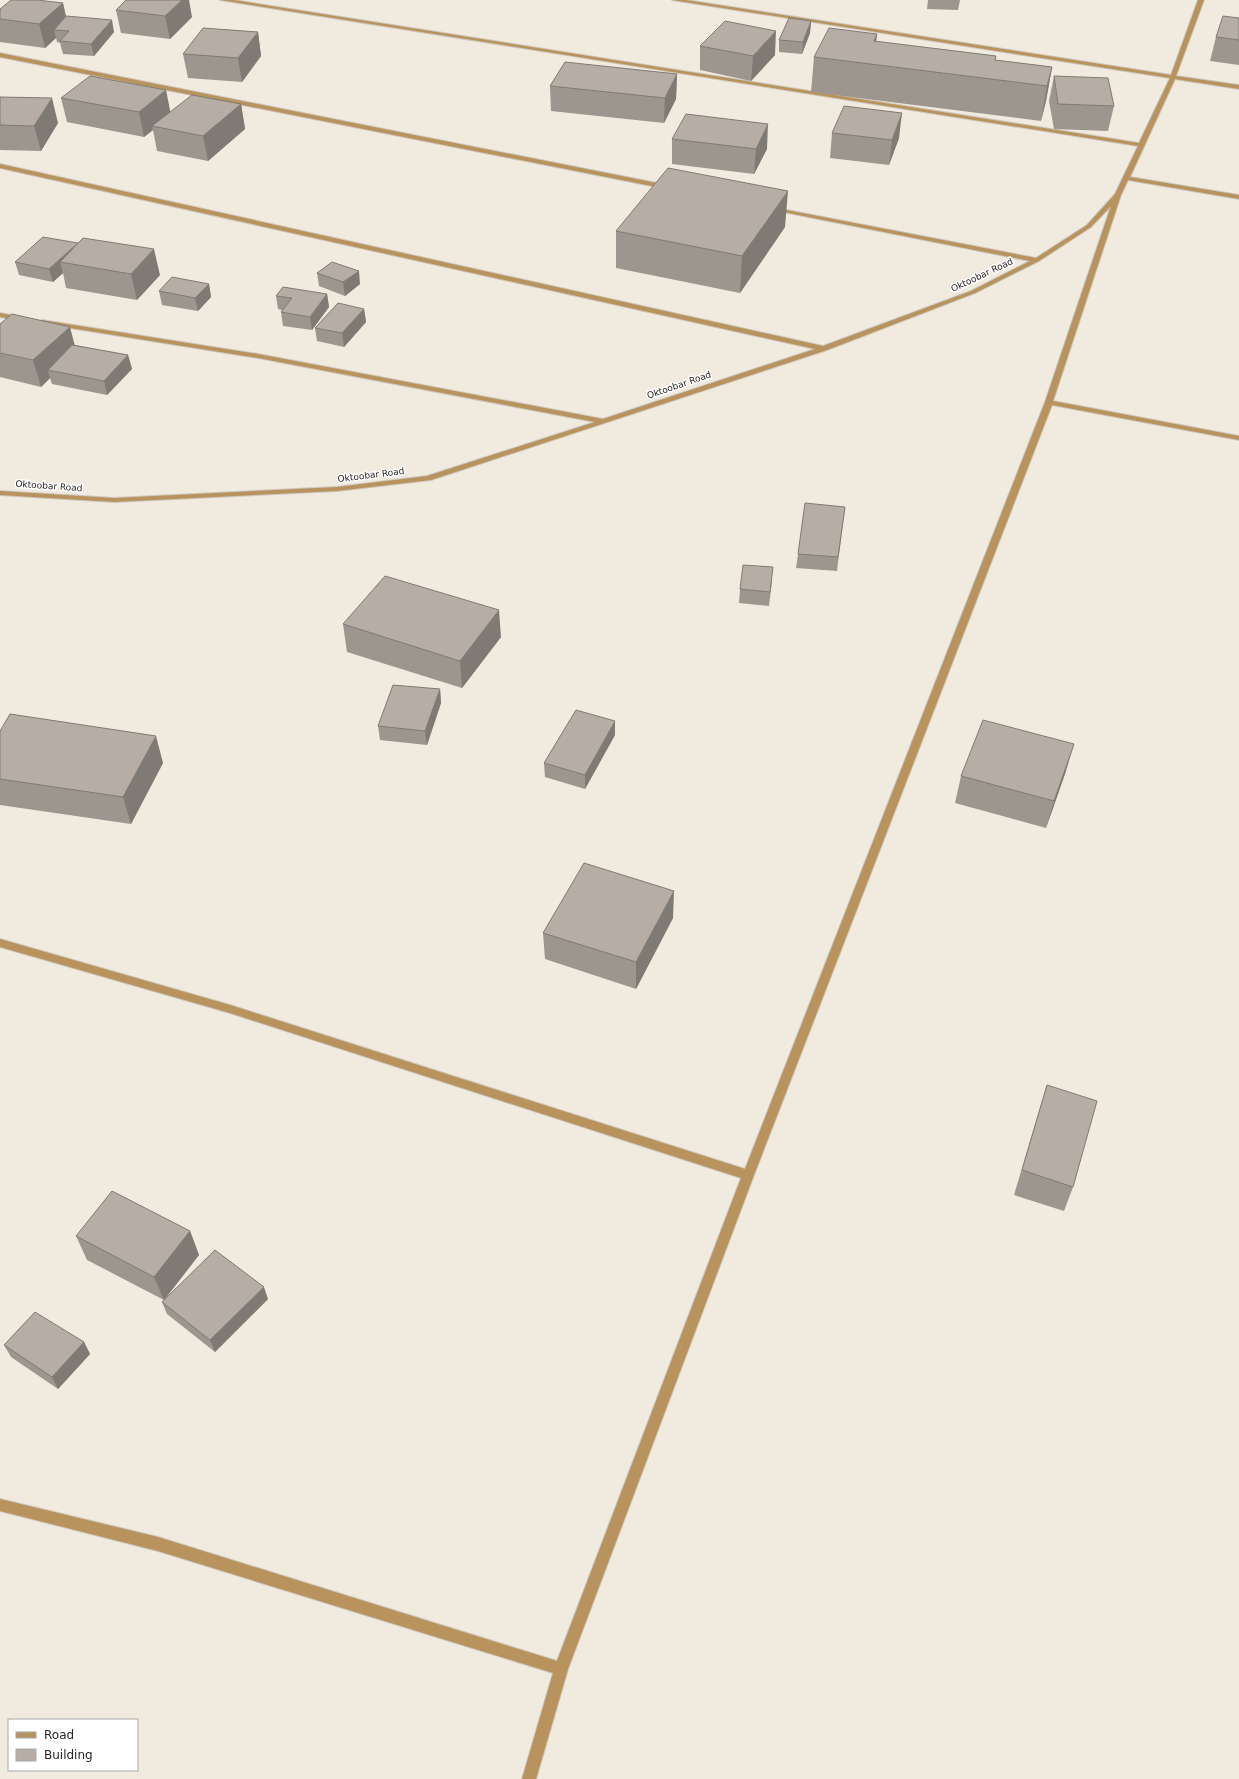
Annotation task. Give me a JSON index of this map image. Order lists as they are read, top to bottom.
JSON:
{
  "streets": {
    "street": ["Oktoobar Road"]
  },
  "legend": ["Road", "Building"]
}
